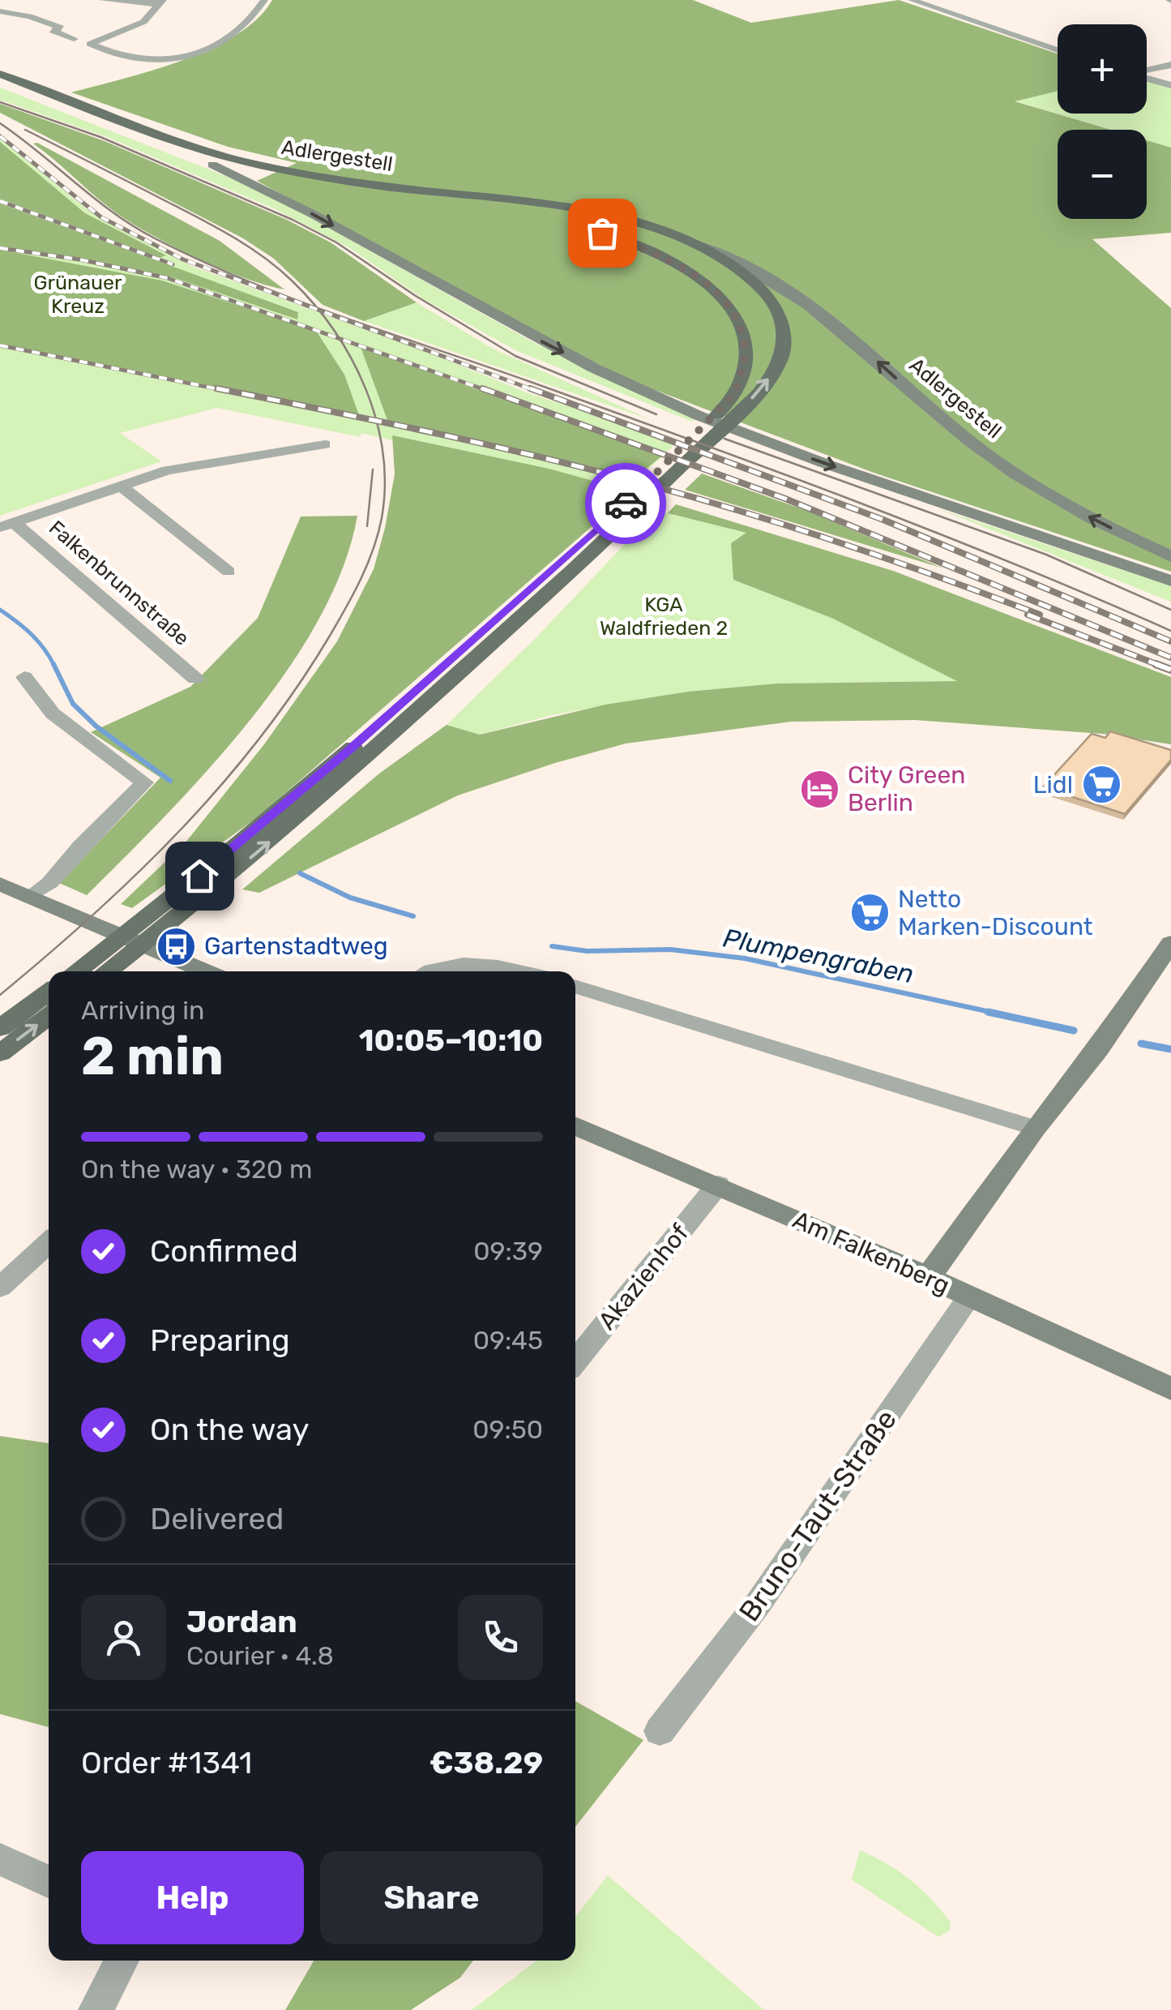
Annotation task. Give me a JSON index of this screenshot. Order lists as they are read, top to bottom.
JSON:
{
  "streets": {
    "main road": ["Adlergestell", "Am Falkenberg"],
    "street": ["Falkenbrunnstraße", "Akazienhof", "Bruno-Taut-Straße"]
  },
  "crossings": [
    ["Am Falkenberg", "Akazienhof"],
    ["Am Falkenberg", "Bruno-Taut-Straße"]
  ],
  "water": ["Plumpengraben"],
  "parks": ["Grünauer Kreuz", "KGA Waldfrieden 2"],
  "places": {
    "supermarket": ["Lidl", "Netto Marken-Discount"],
    "hotel": ["City Green Berlin"],
    "bus stop": ["Gartenstadtweg"]
  },
  "page": {
    "map_buttons": ["+", "−"],
    "heading": ["2 min", "Arriving in", "10:05–10:10"],
    "panel": [
      "Jordan",
      "Courier · 4.8",
      "Order #1341",
      "€38.29"
    ],
    "bar": "On the way · 320 m",
    "list": [
      ["Confirmed", "09:39"],
      ["Preparing", "09:45"],
      ["On the way", "09:50"],
      "Delivered"
    ],
    "buttons": ["Help", "Share"]
  }
}
